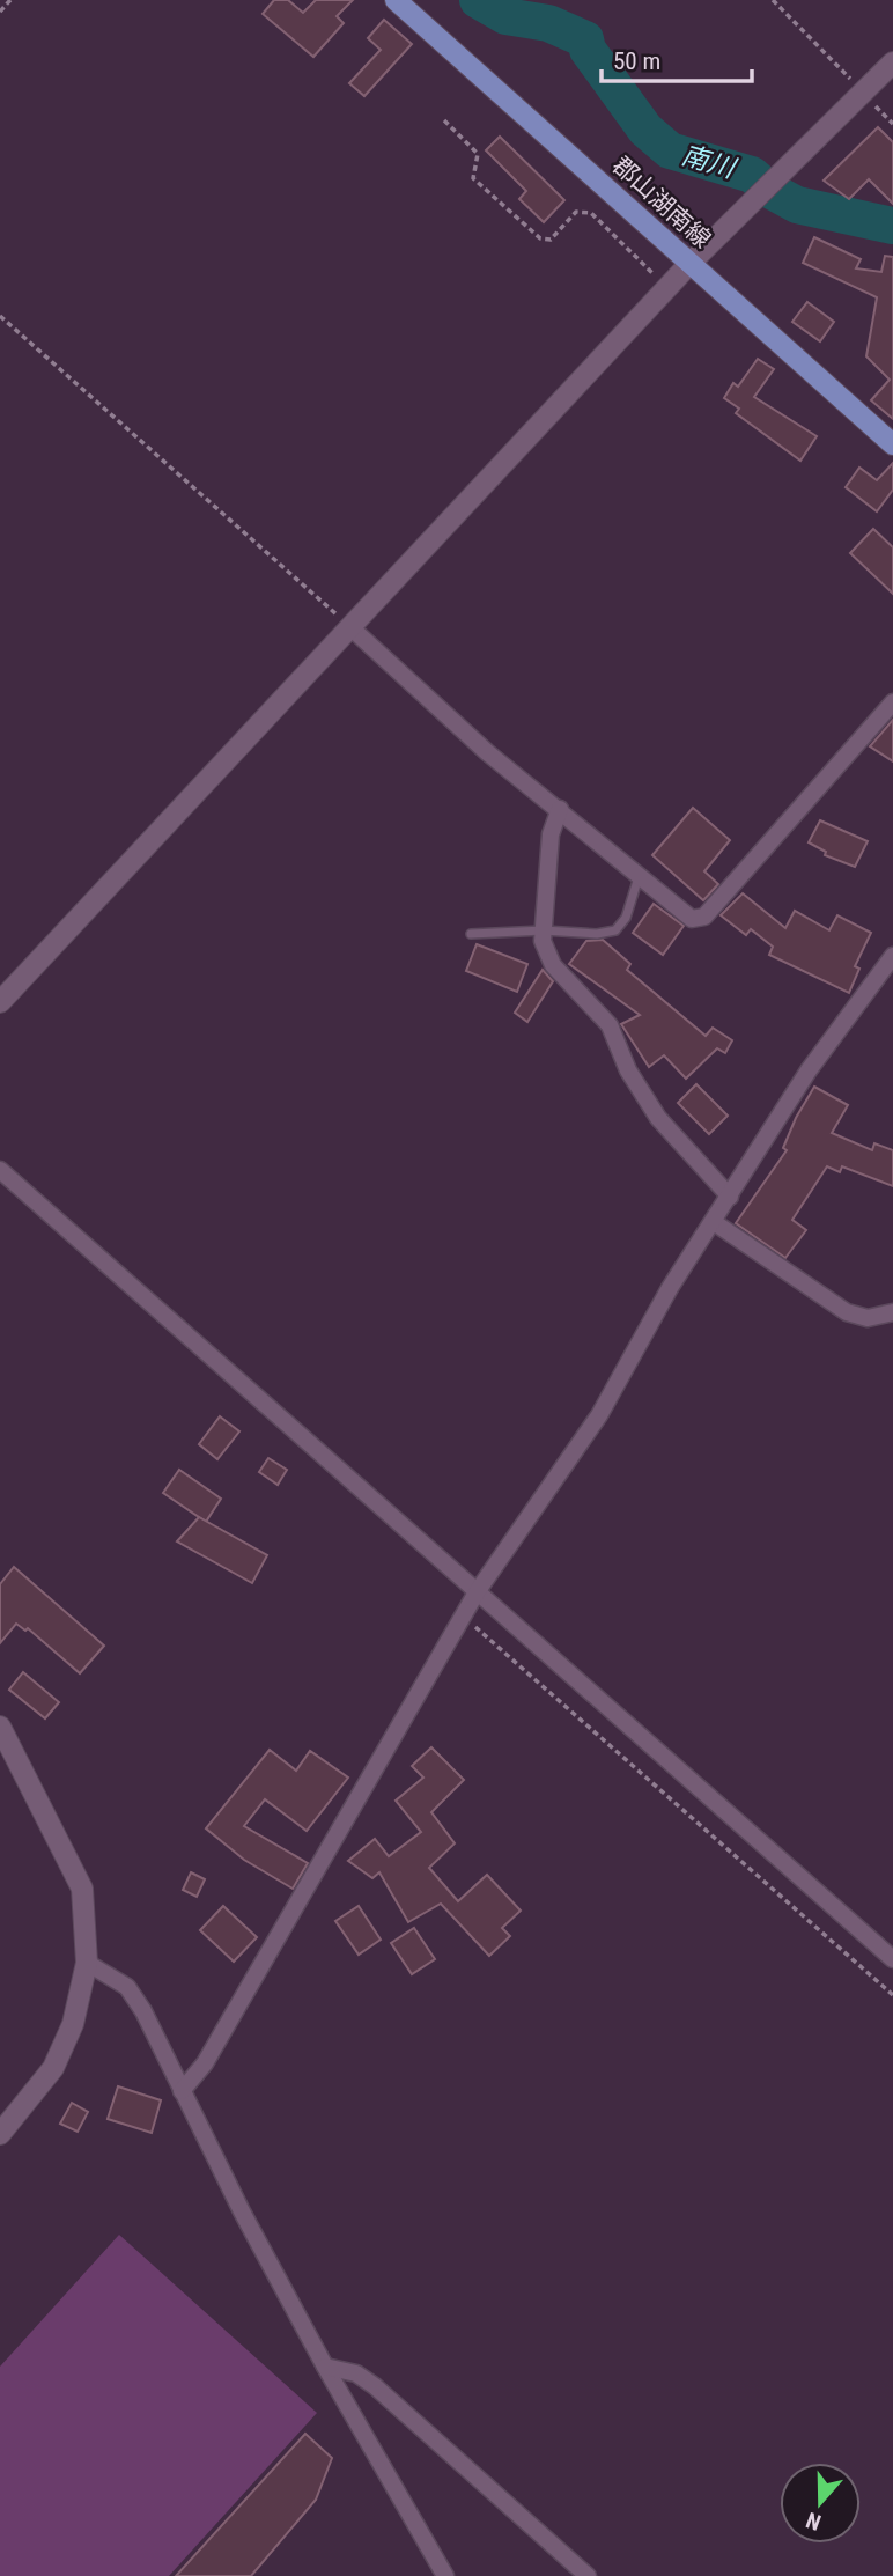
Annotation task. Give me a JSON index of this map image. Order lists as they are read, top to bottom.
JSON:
{
  "streets": {
    "main road": ["郡山湖南線"]
  },
  "water": ["南川"],
  "scale_bar": "50 m",
  "north": "bottom"
}
